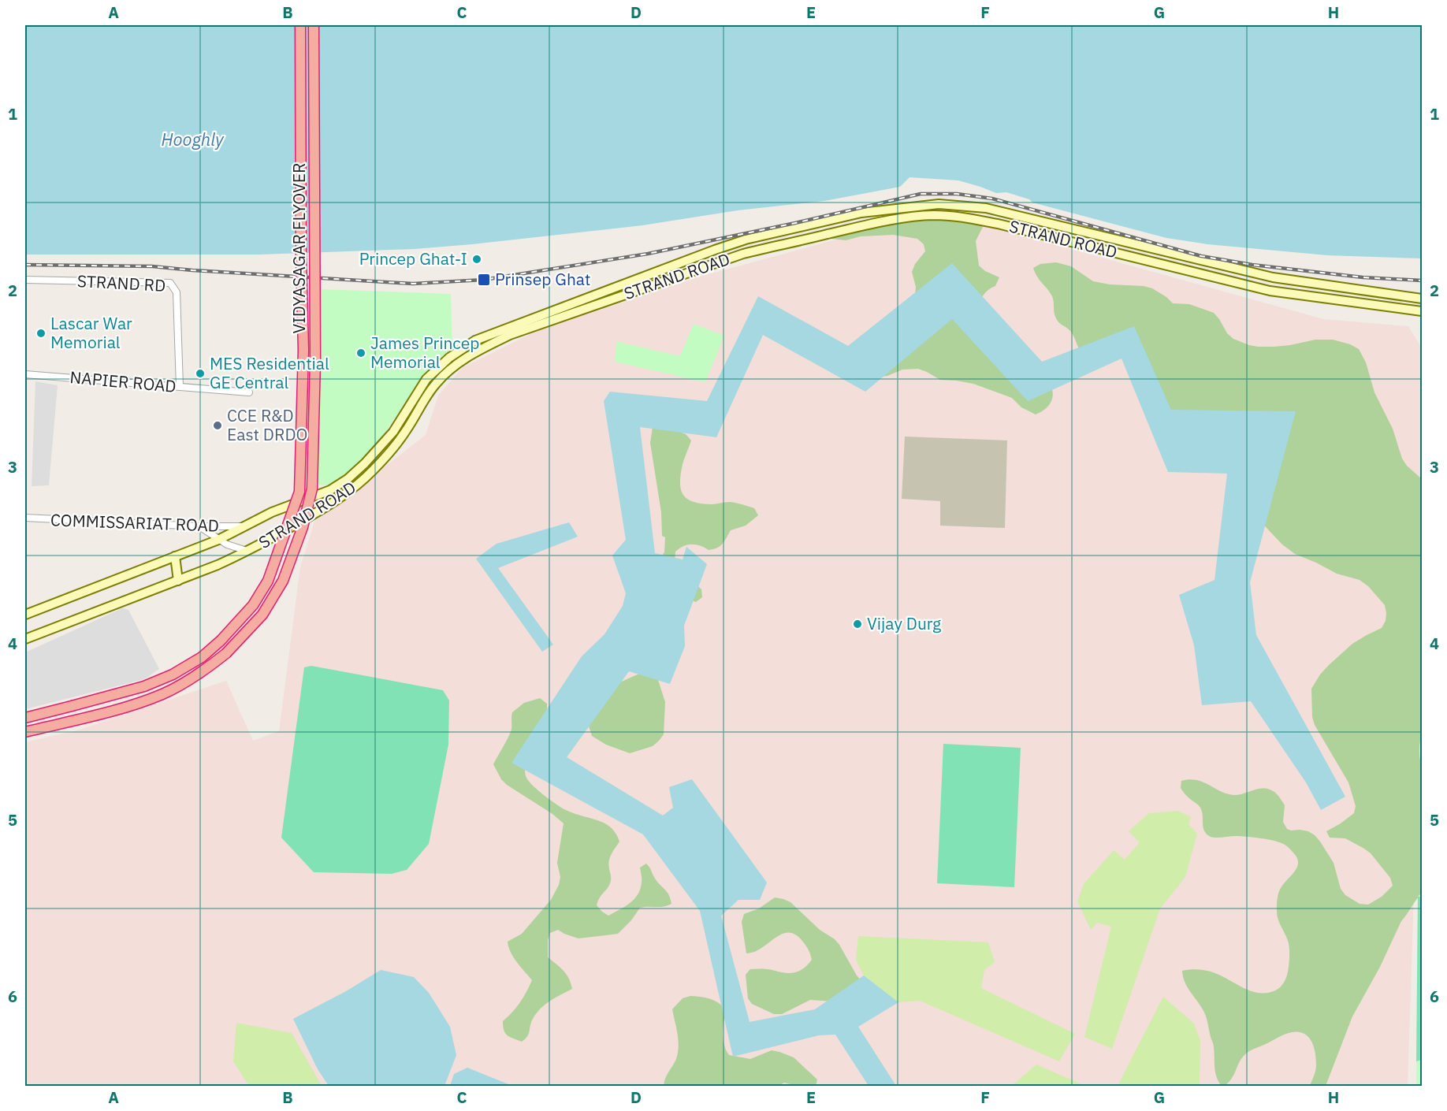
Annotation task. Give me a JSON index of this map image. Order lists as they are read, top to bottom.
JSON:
{
  "streets": {
    "highway": ["VIDYASAGAR FLYOVER"],
    "main road": ["STRAND ROAD"],
    "street": ["STRAND RD", "NAPIER ROAD", "COMMISSARIAT ROAD"]
  },
  "crossings": [
    ["STRAND ROAD", "COMMISSARIAT ROAD"],
    ["STRAND RD", "NAPIER ROAD"]
  ],
  "water": ["Hooghly"],
  "places": {
    "other": [
      "Princep Ghat-I",
      "Lascar War Memorial",
      "James Princep Memorial",
      "MES Residential GE Central",
      "CCE R&D East DRDO",
      "Vijay Durg"
    ],
    "transit": ["Prinsep Ghat"]
  },
  "grid": {
    "columns": [
      "A",
      "B",
      "C",
      "D",
      "E",
      "F",
      "G",
      "H"
    ],
    "rows": [
      "1",
      "2",
      "3",
      "4",
      "5",
      "6"
    ]
  }
}
